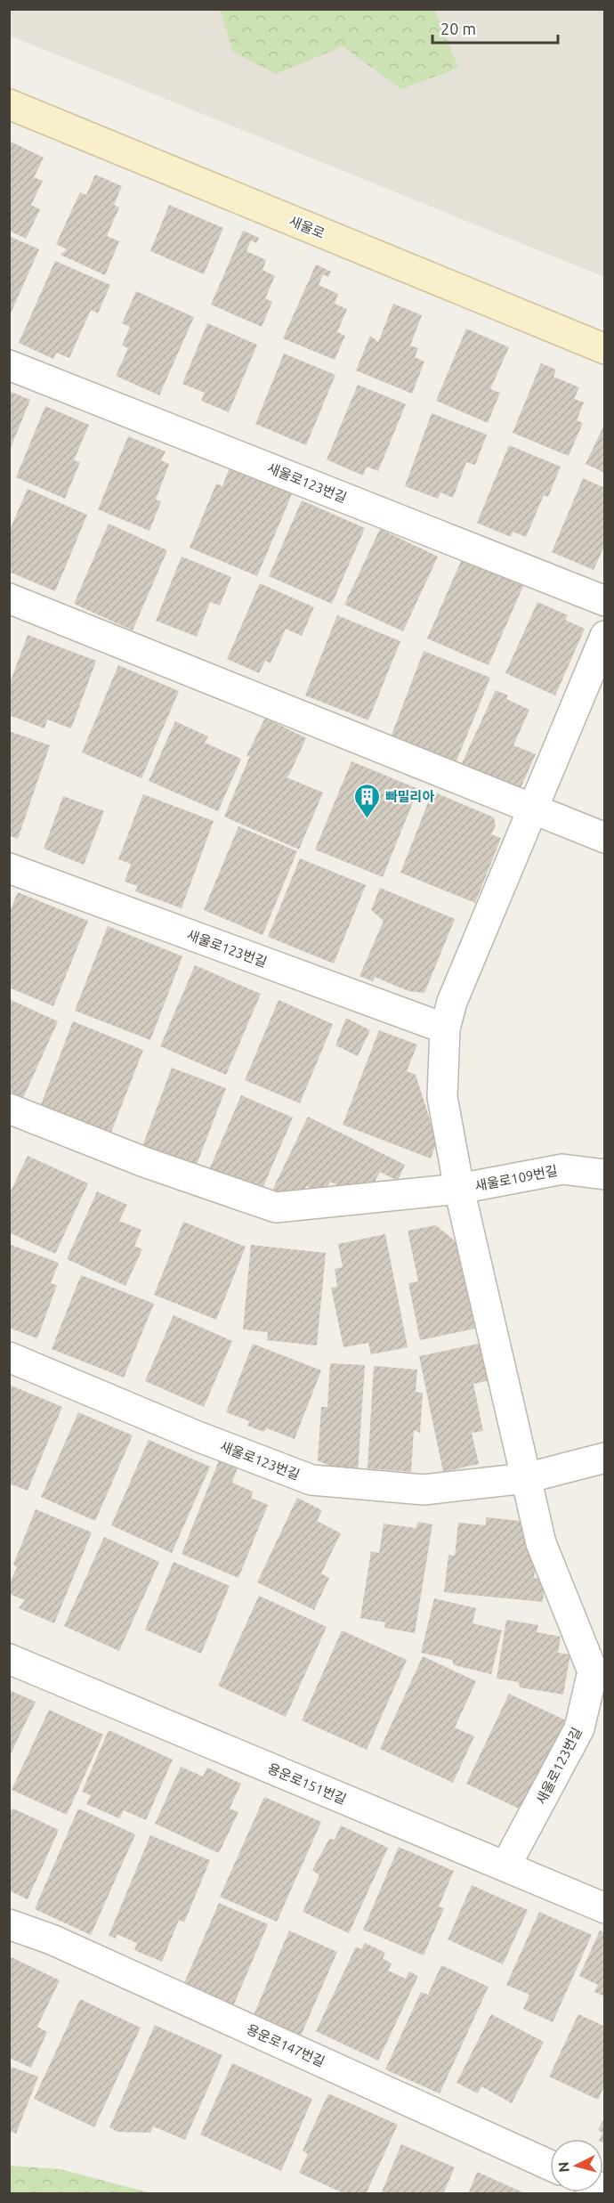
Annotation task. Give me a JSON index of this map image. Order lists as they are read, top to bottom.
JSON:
{
  "streets": {
    "street": [
      "새울로",
      "새울로123번길",
      "새울로109번길",
      "용운로151번길",
      "용운로147번길"
    ]
  },
  "crossings": [
    ["새울로123번길", "새울로109번길"],
    ["새울로123번길", "용운로151번길"]
  ],
  "places": {
    "building": ["빠밀리아"]
  },
  "scale_bar": "20 m",
  "north": "left"
}
